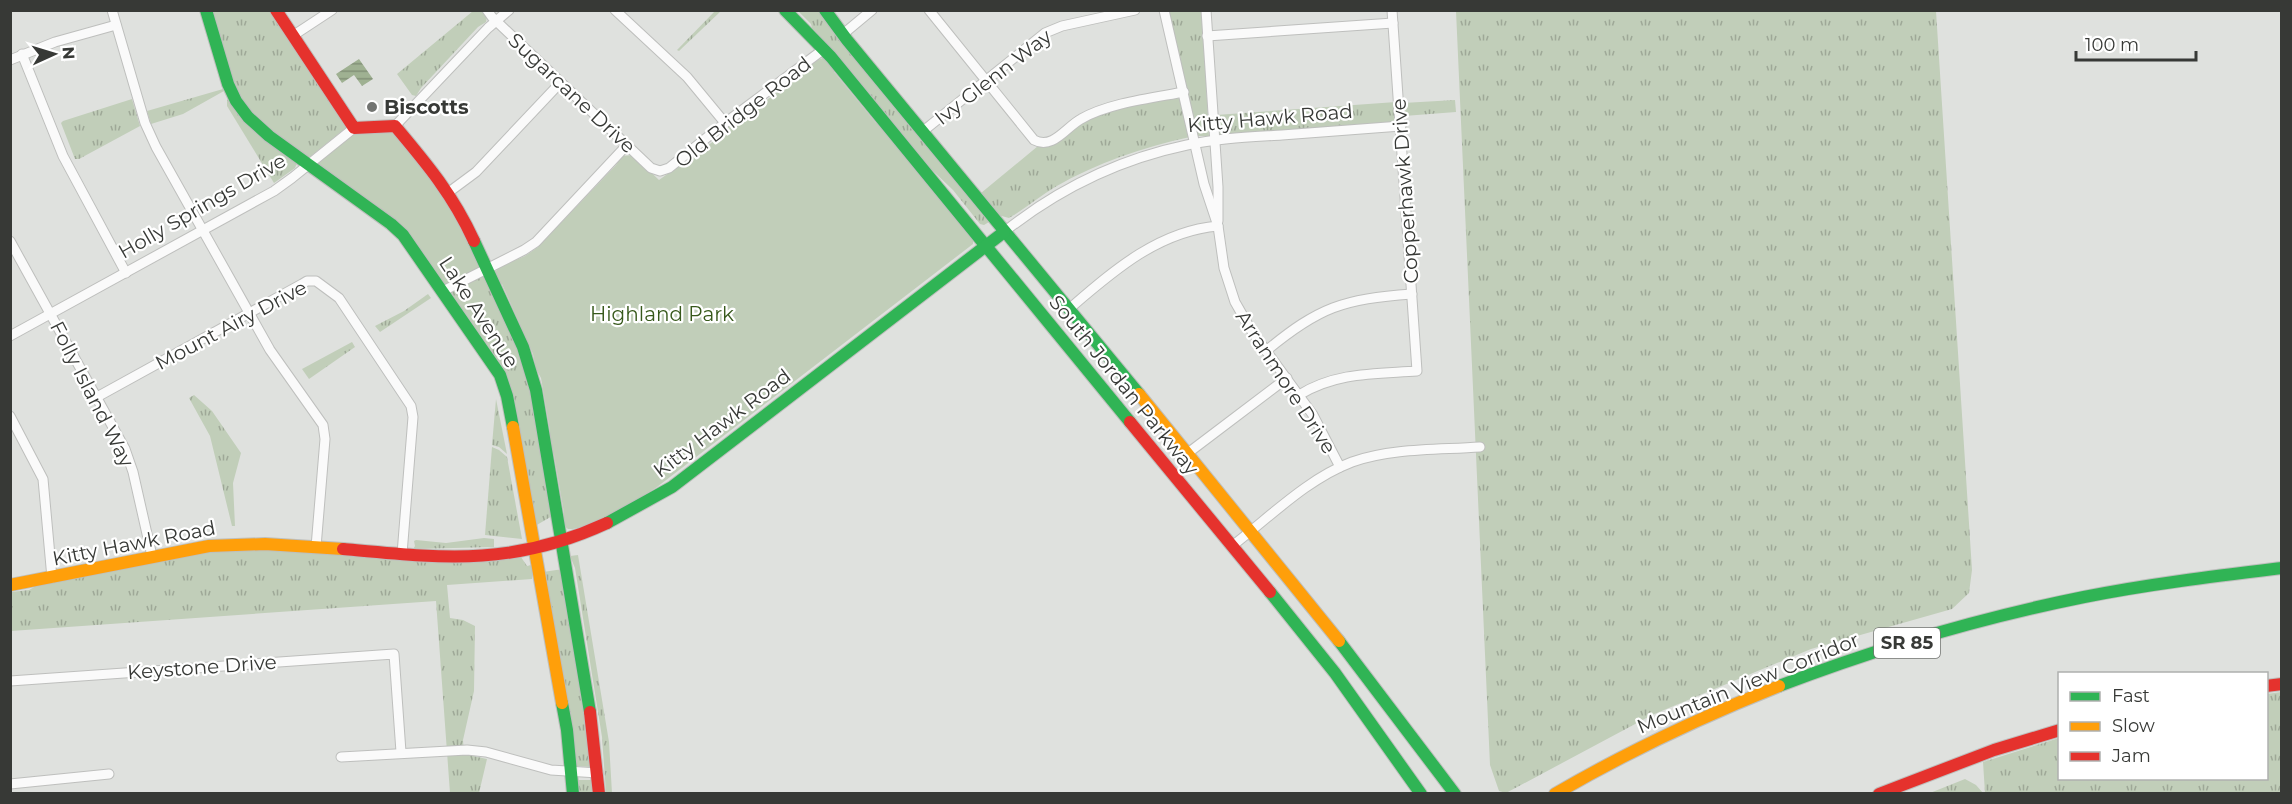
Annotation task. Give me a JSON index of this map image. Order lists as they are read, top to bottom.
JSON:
{
  "streets": {
    "main road": [
      "Kitty Hawk Road",
      "Lake Avenue",
      "South Jordan Parkway",
      "SR 85",
      "Mountain View Corridor"
    ],
    "street": [
      "Ivy Glenn Way",
      "Sugarcane Drive",
      "Old Bridge Road",
      "Copperhawk Drive",
      "Holly Springs Drive",
      "Mount Airy Drive",
      "Arranmore Drive",
      "Folly Island Way",
      "Keystone Drive"
    ]
  },
  "crossings": [
    ["Ivy Glenn Way", "South Jordan Parkway"],
    ["Sugarcane Drive", "Old Bridge Road"],
    ["Old Bridge Road", "South Jordan Parkway"],
    ["Kitty Hawk Road", "Copperhawk Drive"],
    ["Kitty Hawk Road", "Lake Avenue"],
    ["Kitty Hawk Road", "Mount Airy Drive"],
    ["Kitty Hawk Road", "Arranmore Drive"],
    ["Kitty Hawk Road", "South Jordan Parkway"],
    ["Kitty Hawk Road", "Folly Island Way"],
    ["Copperhawk Drive", "Arranmore Drive"],
    ["Holly Springs Drive", "Lake Avenue"],
    ["Holly Springs Drive", "Folly Island Way"],
    ["Mount Airy Drive", "Folly Island Way"]
  ],
  "parks": ["Highland Park"],
  "places": ["Biscotts"],
  "legend": ["Fast", "Slow", "Jam"],
  "scale_bar": "100 m",
  "north": "right"
}
